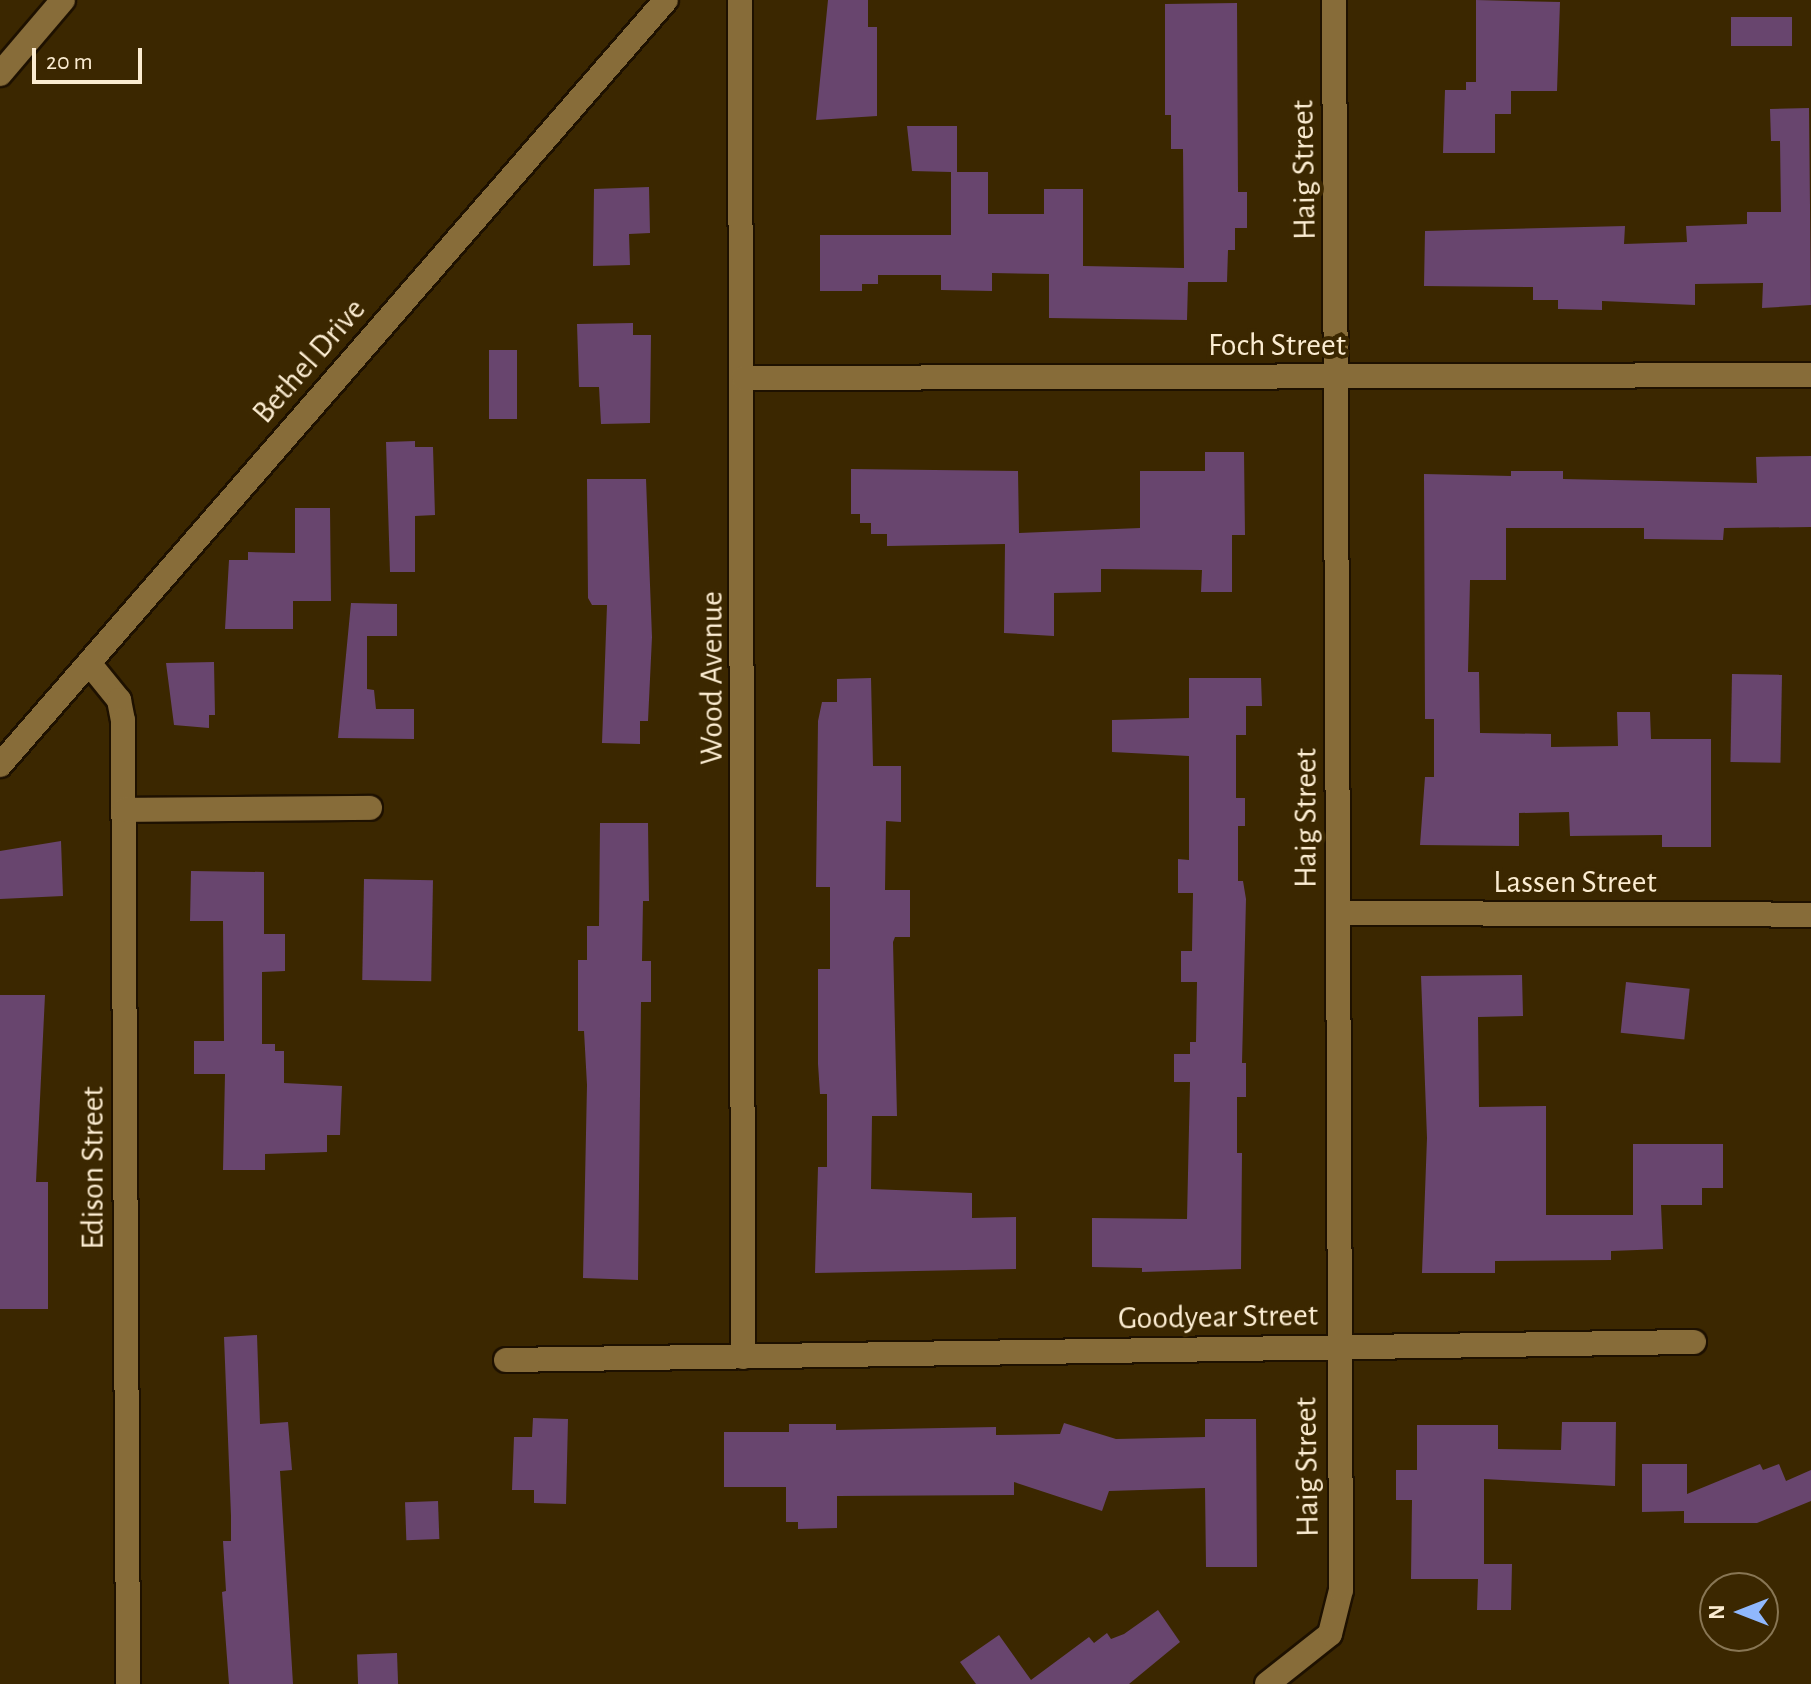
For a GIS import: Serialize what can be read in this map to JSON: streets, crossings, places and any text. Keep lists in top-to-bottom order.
{
  "streets": {
    "street": [
      "Haig Street",
      "Foch Street",
      "Bethel Drive",
      "Wood Avenue",
      "Lassen Street",
      "Edison Street",
      "Goodyear Street"
    ]
  },
  "crossings": [
    ["Haig Street", "Foch Street"],
    ["Haig Street", "Lassen Street"],
    ["Haig Street", "Goodyear Street"],
    ["Foch Street", "Wood Avenue"],
    ["Bethel Drive", "Edison Street"],
    ["Wood Avenue", "Goodyear Street"]
  ],
  "scale_bar": "20 m",
  "north": "left"
}
